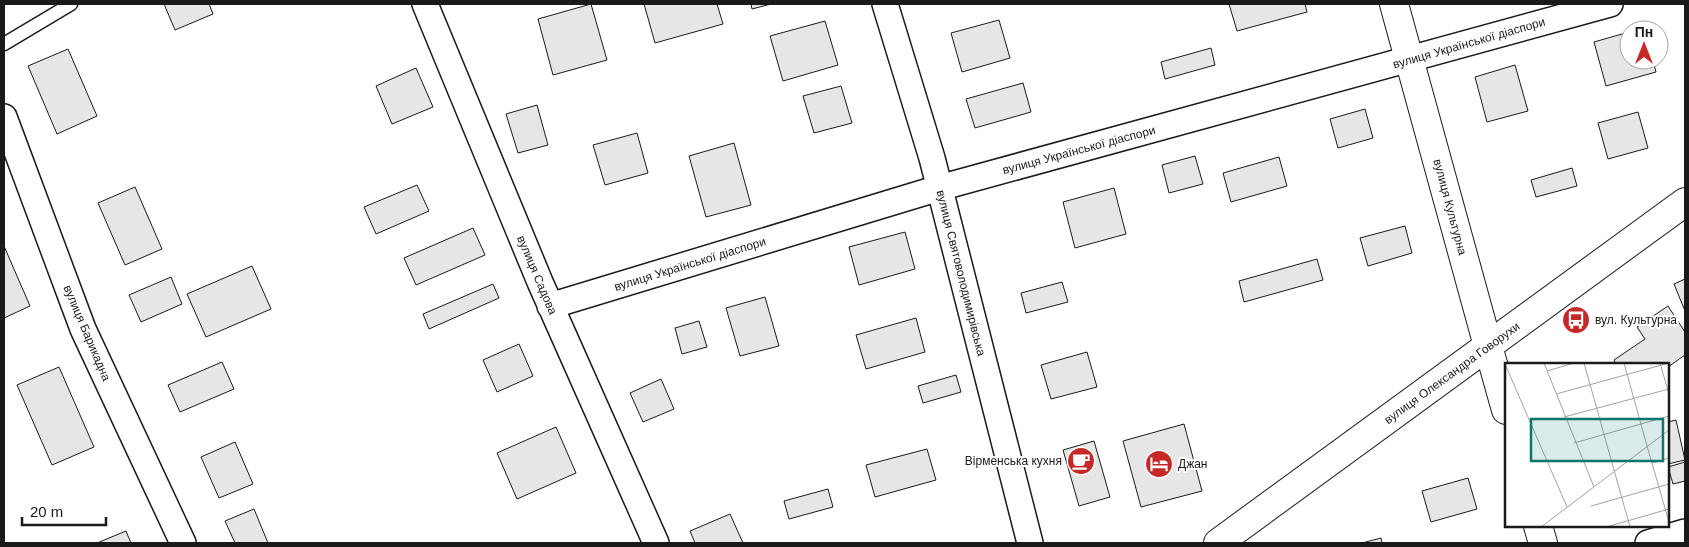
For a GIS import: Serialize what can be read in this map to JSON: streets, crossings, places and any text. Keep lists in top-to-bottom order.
{
  "streets": {
    "main road": ["вулиця Культурна", "вулиця Олександра Говорухи"],
    "street": [
      "вулиця Української діаспори",
      "вулиця Святоволодимирівська",
      "вулиця Садова",
      "вулиця Барикадна"
    ]
  },
  "crossings": [
    ["вулиця Української діаспори", "вулиця Культурна"],
    ["вулиця Української діаспори", "вулиця Святоволодимирівська"],
    ["вулиця Української діаспори", "вулиця Садова"],
    ["вулиця Культурна", "вулиця Олександра Говорухи"]
  ],
  "places": {
    "bus stop": ["вул. Культурна"],
    "cafe": ["Вірменська кухня"],
    "hotel": ["Джан"]
  },
  "scale_bar": "20 m",
  "north": "top"
}
